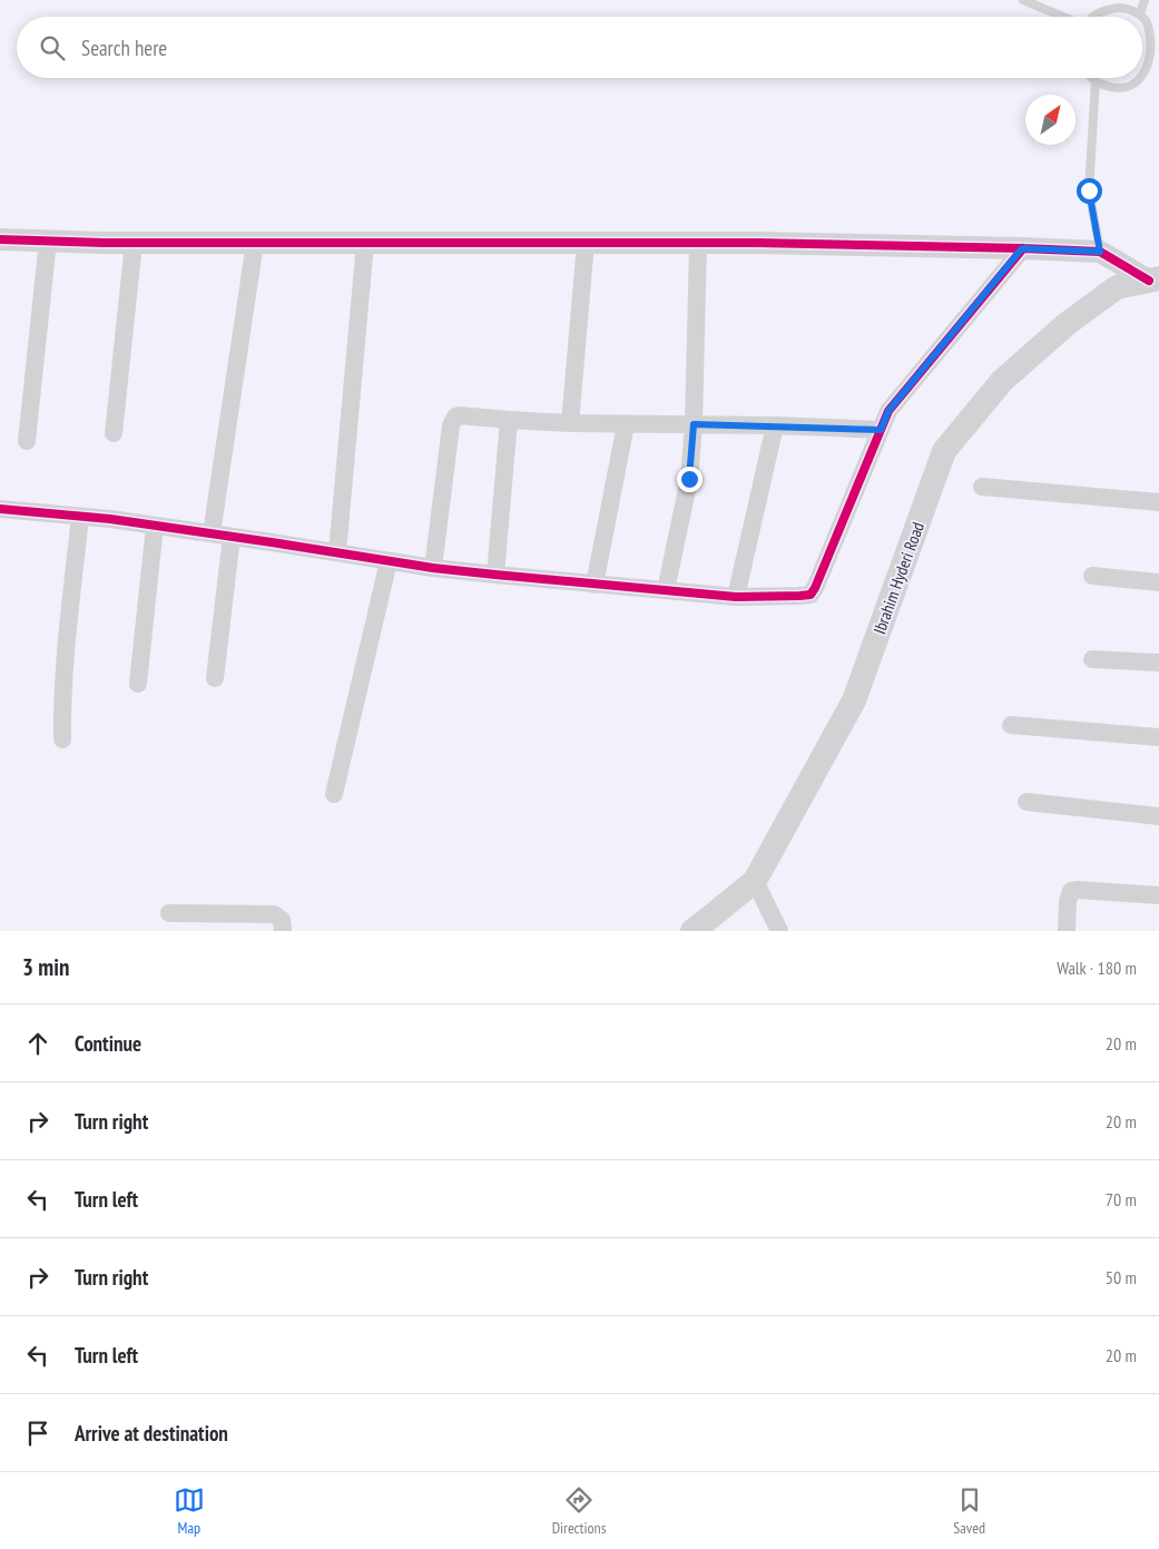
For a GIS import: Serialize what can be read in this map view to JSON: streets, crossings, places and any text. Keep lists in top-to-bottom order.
{
  "streets": {
    "main road": ["Ibrahim Hyderi Road"]
  },
  "north": "top right",
  "page": {
    "search": "Search here",
    "heading": ["3 min", "Walk · 180 m"],
    "list": [
      ["Continue", "20 m"],
      ["Turn right", "20 m"],
      ["Turn left", "70 m"],
      ["Turn right", "50 m"],
      ["Turn left", "20 m"],
      "Arrive at destination"
    ],
    "nav": ["Map", "Directions", "Saved"]
  }
}
